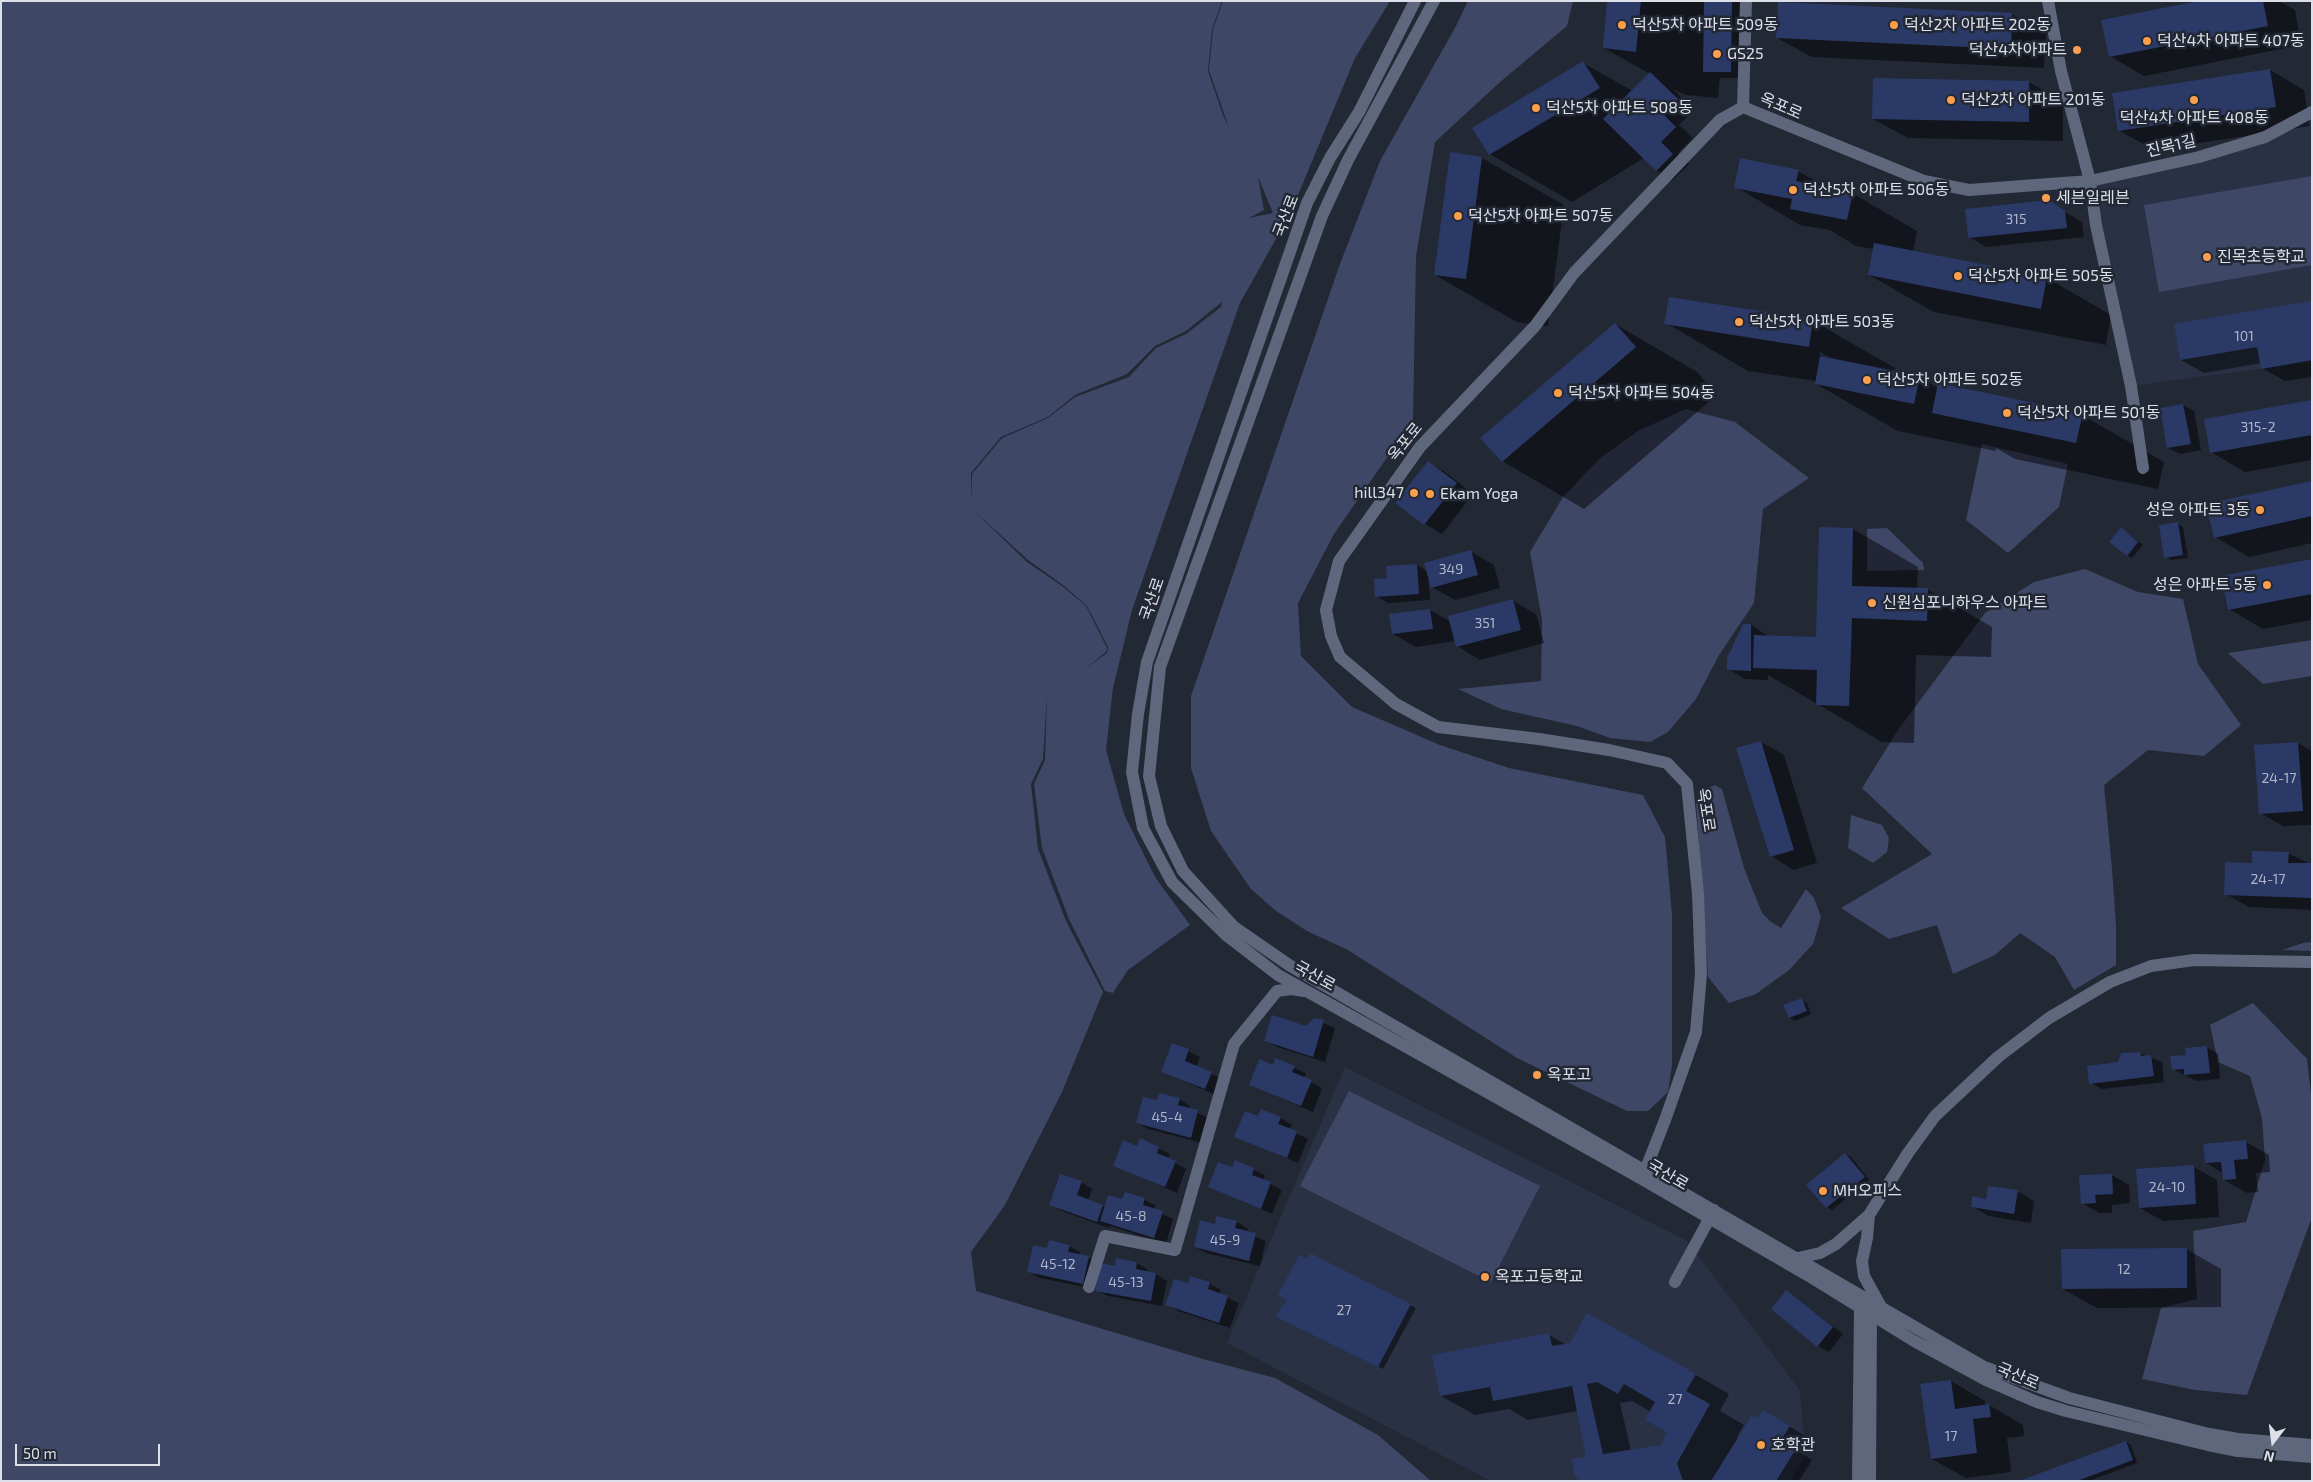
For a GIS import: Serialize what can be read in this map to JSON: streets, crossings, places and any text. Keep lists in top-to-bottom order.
{
  "streets": {
    "street": ["옥포로", "진목1길", "국산로"]
  },
  "crossings": [
    ["옥포로", "진목1길"],
    ["옥포로", "국산로"]
  ],
  "places": [
    "덕산5차 아파트 509동",
    "덕산2차 아파트 202동",
    "덕산4차 아파트 407동",
    "덕산4차아파트",
    "GS25",
    "덕산2차 아파트 201동",
    "덕산4차 아파트 408동",
    "덕산5차 아파트 508동",
    "덕산5차 아파트 506동",
    "세븐일레븐",
    "덕산5차 아파트 507동",
    "진목초등학교",
    "덕산5차 아파트 505동",
    "덕산5차 아파트 503동",
    "덕산5차 아파트 502동",
    "덕산5차 아파트 504동",
    "덕산5차 아파트 501동",
    "hill347",
    "Ekam Yoga",
    "성은 아파트 3동",
    "성은 아파트 5동",
    "신원심포니하우스 아파트",
    "옥포고",
    "MH오피스",
    "옥포고등학교",
    "호학관"
  ],
  "house_numbers": [
    "315",
    "101",
    "315-2",
    "349",
    "351",
    "24-17",
    "24-17",
    "45-4",
    "24-10",
    "45-8",
    "45-9",
    "45-12",
    "12",
    "45-13",
    "27",
    "27",
    "17"
  ],
  "scale_bar": "50 m",
  "north": "bottom"
}
